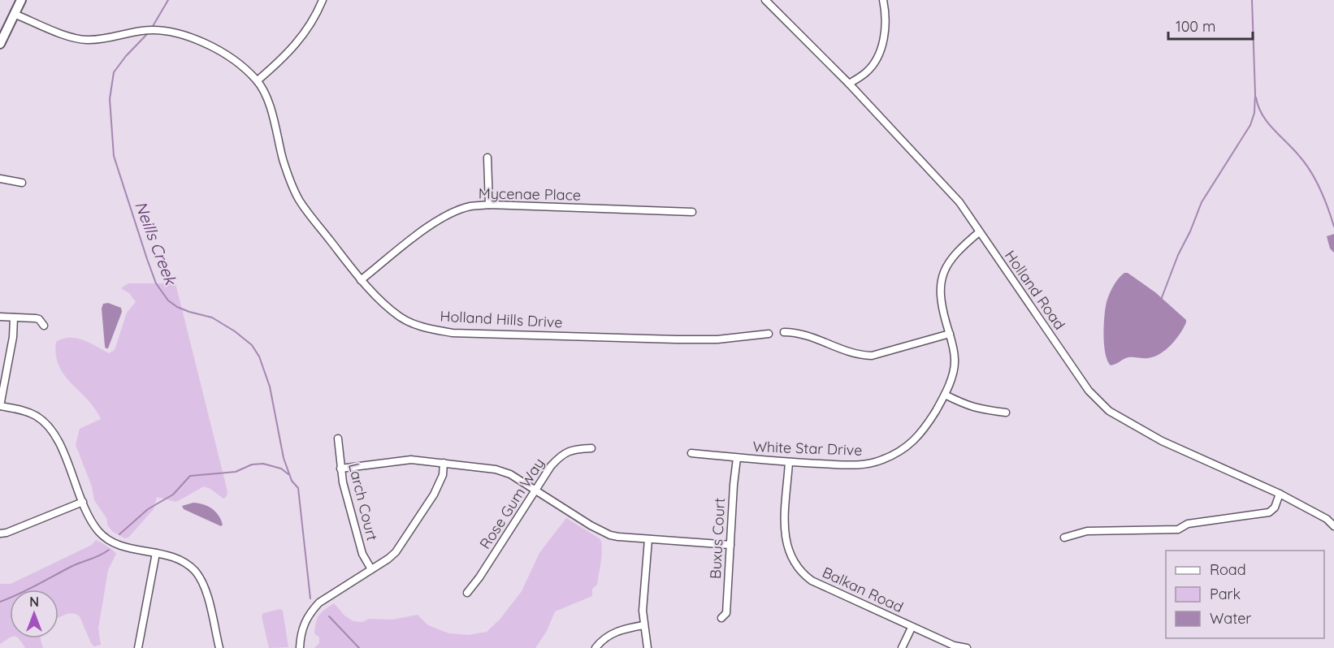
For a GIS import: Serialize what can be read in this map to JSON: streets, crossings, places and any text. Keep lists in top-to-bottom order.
{
  "streets": {
    "street": [
      "Mycenae Place",
      "Holland Road",
      "Holland Hills Drive",
      "White Star Drive",
      "Larch Court",
      "Rose Gum Way",
      "Buxus Court",
      "Balkan Road"
    ]
  },
  "crossings": [
    ["Mycenae Place", "Holland Hills Drive"],
    ["Holland Road", "White Star Drive"],
    ["White Star Drive", "Buxus Court"],
    ["White Star Drive", "Balkan Road"]
  ],
  "water": ["Neills Creek"],
  "legend": ["Road", "Park", "Water"],
  "scale_bar": "100 m",
  "north": "top"
}
